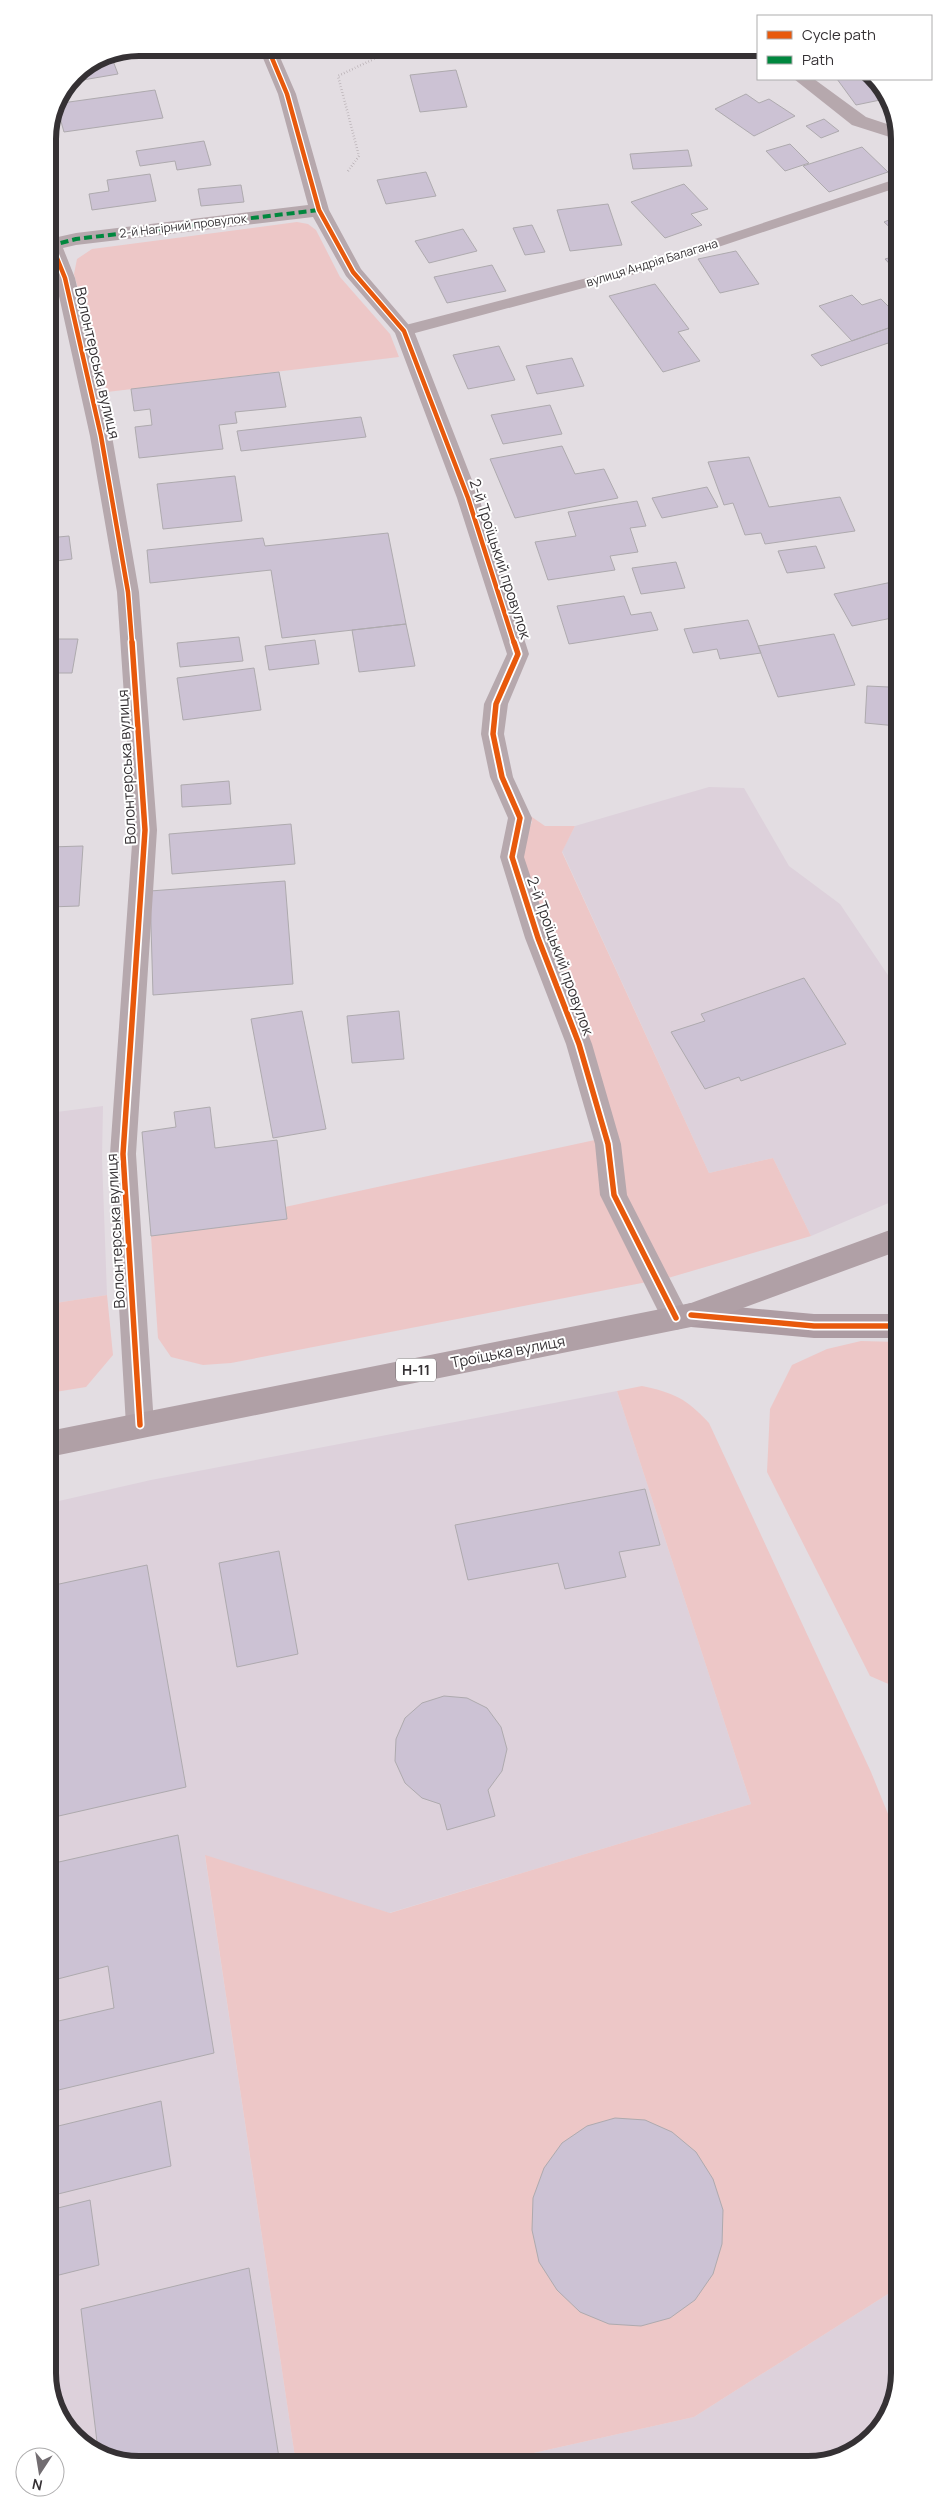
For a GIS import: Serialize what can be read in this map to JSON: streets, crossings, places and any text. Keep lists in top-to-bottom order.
{
  "streets": {
    "main road": ["Троїцька вулиця", "Н-11"],
    "street": ["2-й Нагірний провулок", "Волонтерська вулиця", "2-й Троїцький провулок"],
    "lane": ["вулиця Андрія Балагана"]
  },
  "crossings": [
    ["2-й Нагірний провулок", "2-й Троїцький провулок"],
    ["вулиця Андрія Балагана", "2-й Троїцький провулок"],
    ["Волонтерська вулиця", "Троїцька вулиця"],
    ["2-й Троїцький провулок", "Троїцька вулиця"]
  ],
  "legend": ["Cycle path", "Path"],
  "north": "bottom"
}
